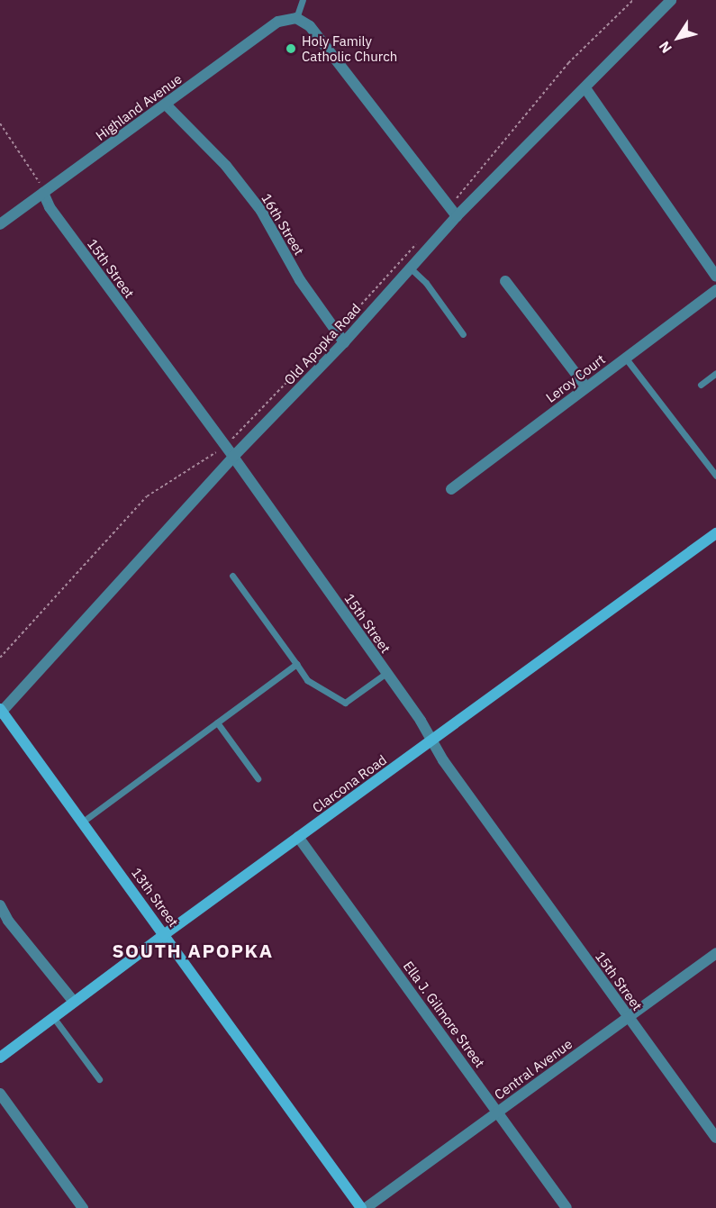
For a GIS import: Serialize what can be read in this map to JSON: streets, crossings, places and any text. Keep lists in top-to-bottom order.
{
  "streets": {
    "main road": ["Clarcona Road", "13th Street"],
    "street": [
      "Highland Avenue",
      "16th Street",
      "15th Street",
      "Old Apopka Road",
      "Leroy Court",
      "Ella J. Gilmore Street",
      "Central Avenue"
    ]
  },
  "crossings": [
    ["Highland Avenue", "16th Street"],
    ["Highland Avenue", "15th Street"],
    ["16th Street", "Old Apopka Road"],
    ["15th Street", "Old Apopka Road"],
    ["15th Street", "Clarcona Road"],
    ["15th Street", "Central Avenue"],
    ["Old Apopka Road", "13th Street"],
    ["Clarcona Road", "13th Street"],
    ["Clarcona Road", "Ella J. Gilmore Street"],
    ["Ella J. Gilmore Street", "Central Avenue"]
  ],
  "districts": ["SOUTH APOPKA"],
  "places": ["Holy Family Catholic Church"],
  "north": "bottom left"
}
